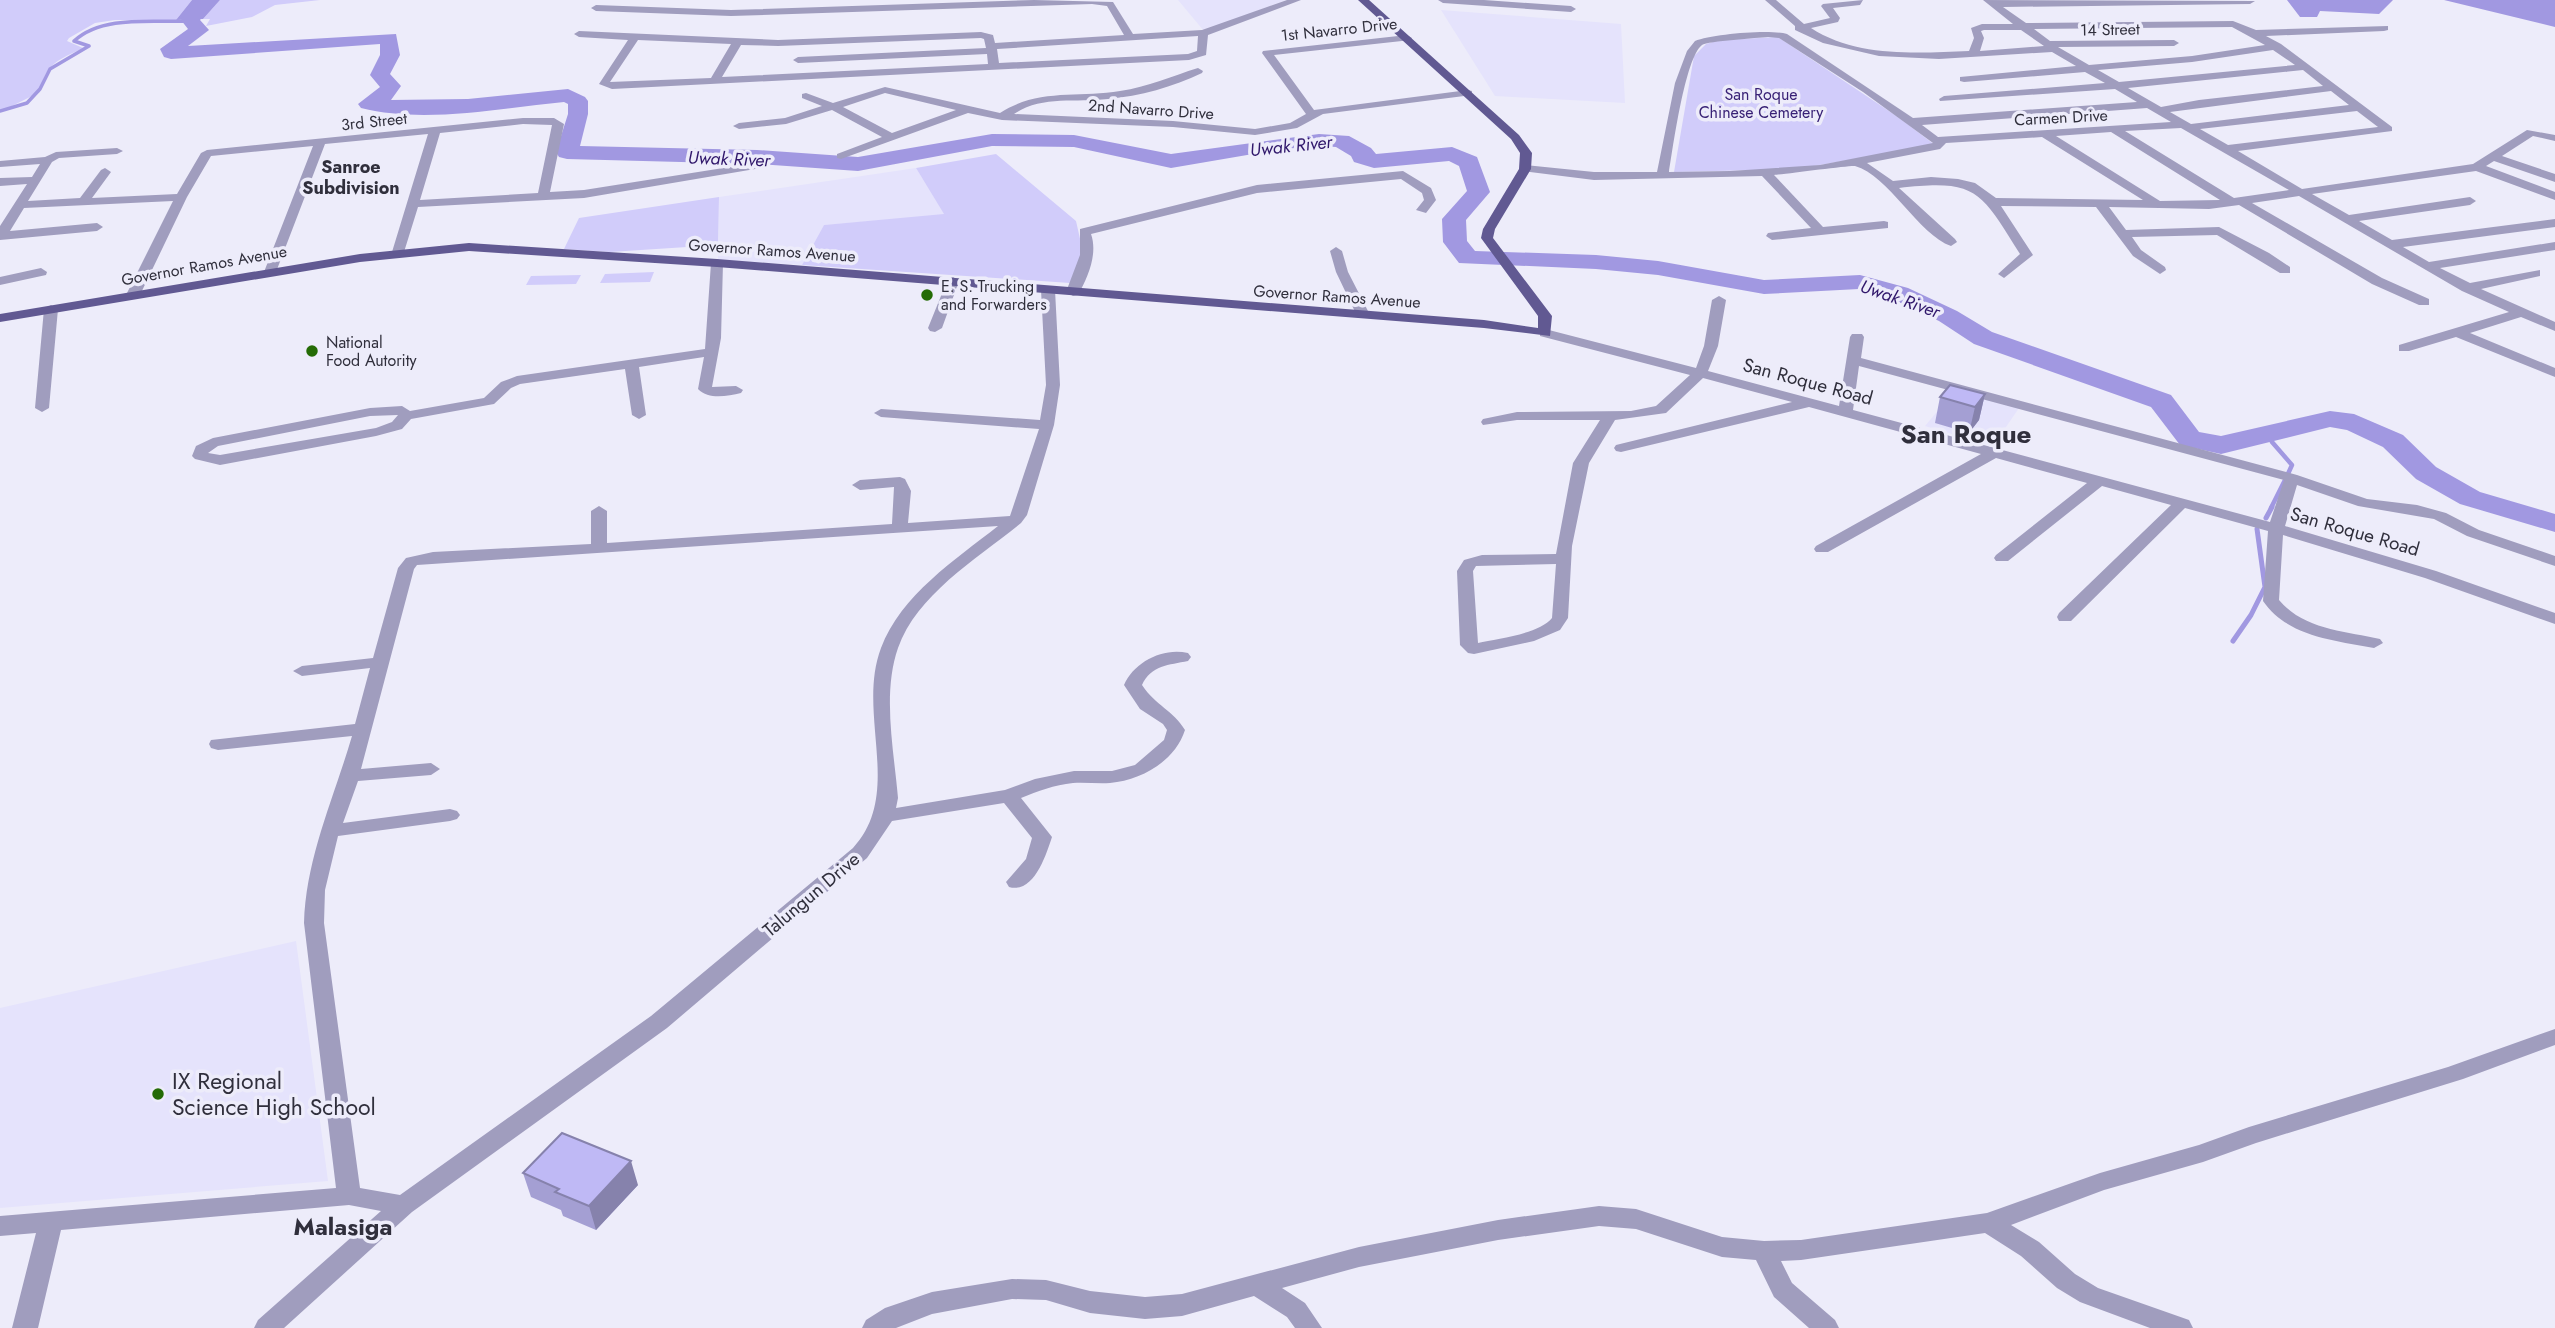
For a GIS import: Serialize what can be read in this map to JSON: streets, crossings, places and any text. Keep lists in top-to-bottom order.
{
  "streets": {
    "main road": ["Governor Ramos Avenue"],
    "street": [
      "1st Navarro Drive",
      "14 Street",
      "2nd Navarro Drive",
      "Carmen Drive",
      "3rd Street",
      "San Roque Road",
      "Talungun Drive"
    ]
  },
  "crossings": [
    ["1st Navarro Drive", "2nd Navarro Drive"],
    ["Governor Ramos Avenue", "San Roque Road"],
    ["Governor Ramos Avenue", "Talungun Drive"]
  ],
  "districts": ["Sanroe Subdivision", "San Roque", "Malasiga"],
  "water": ["Uwak River"],
  "parks": ["San Roque Chinese Cemetery"],
  "places": ["E. S. Trucking and Forwarders", "National Food Autority", "IX Regional Science High School"]
}
